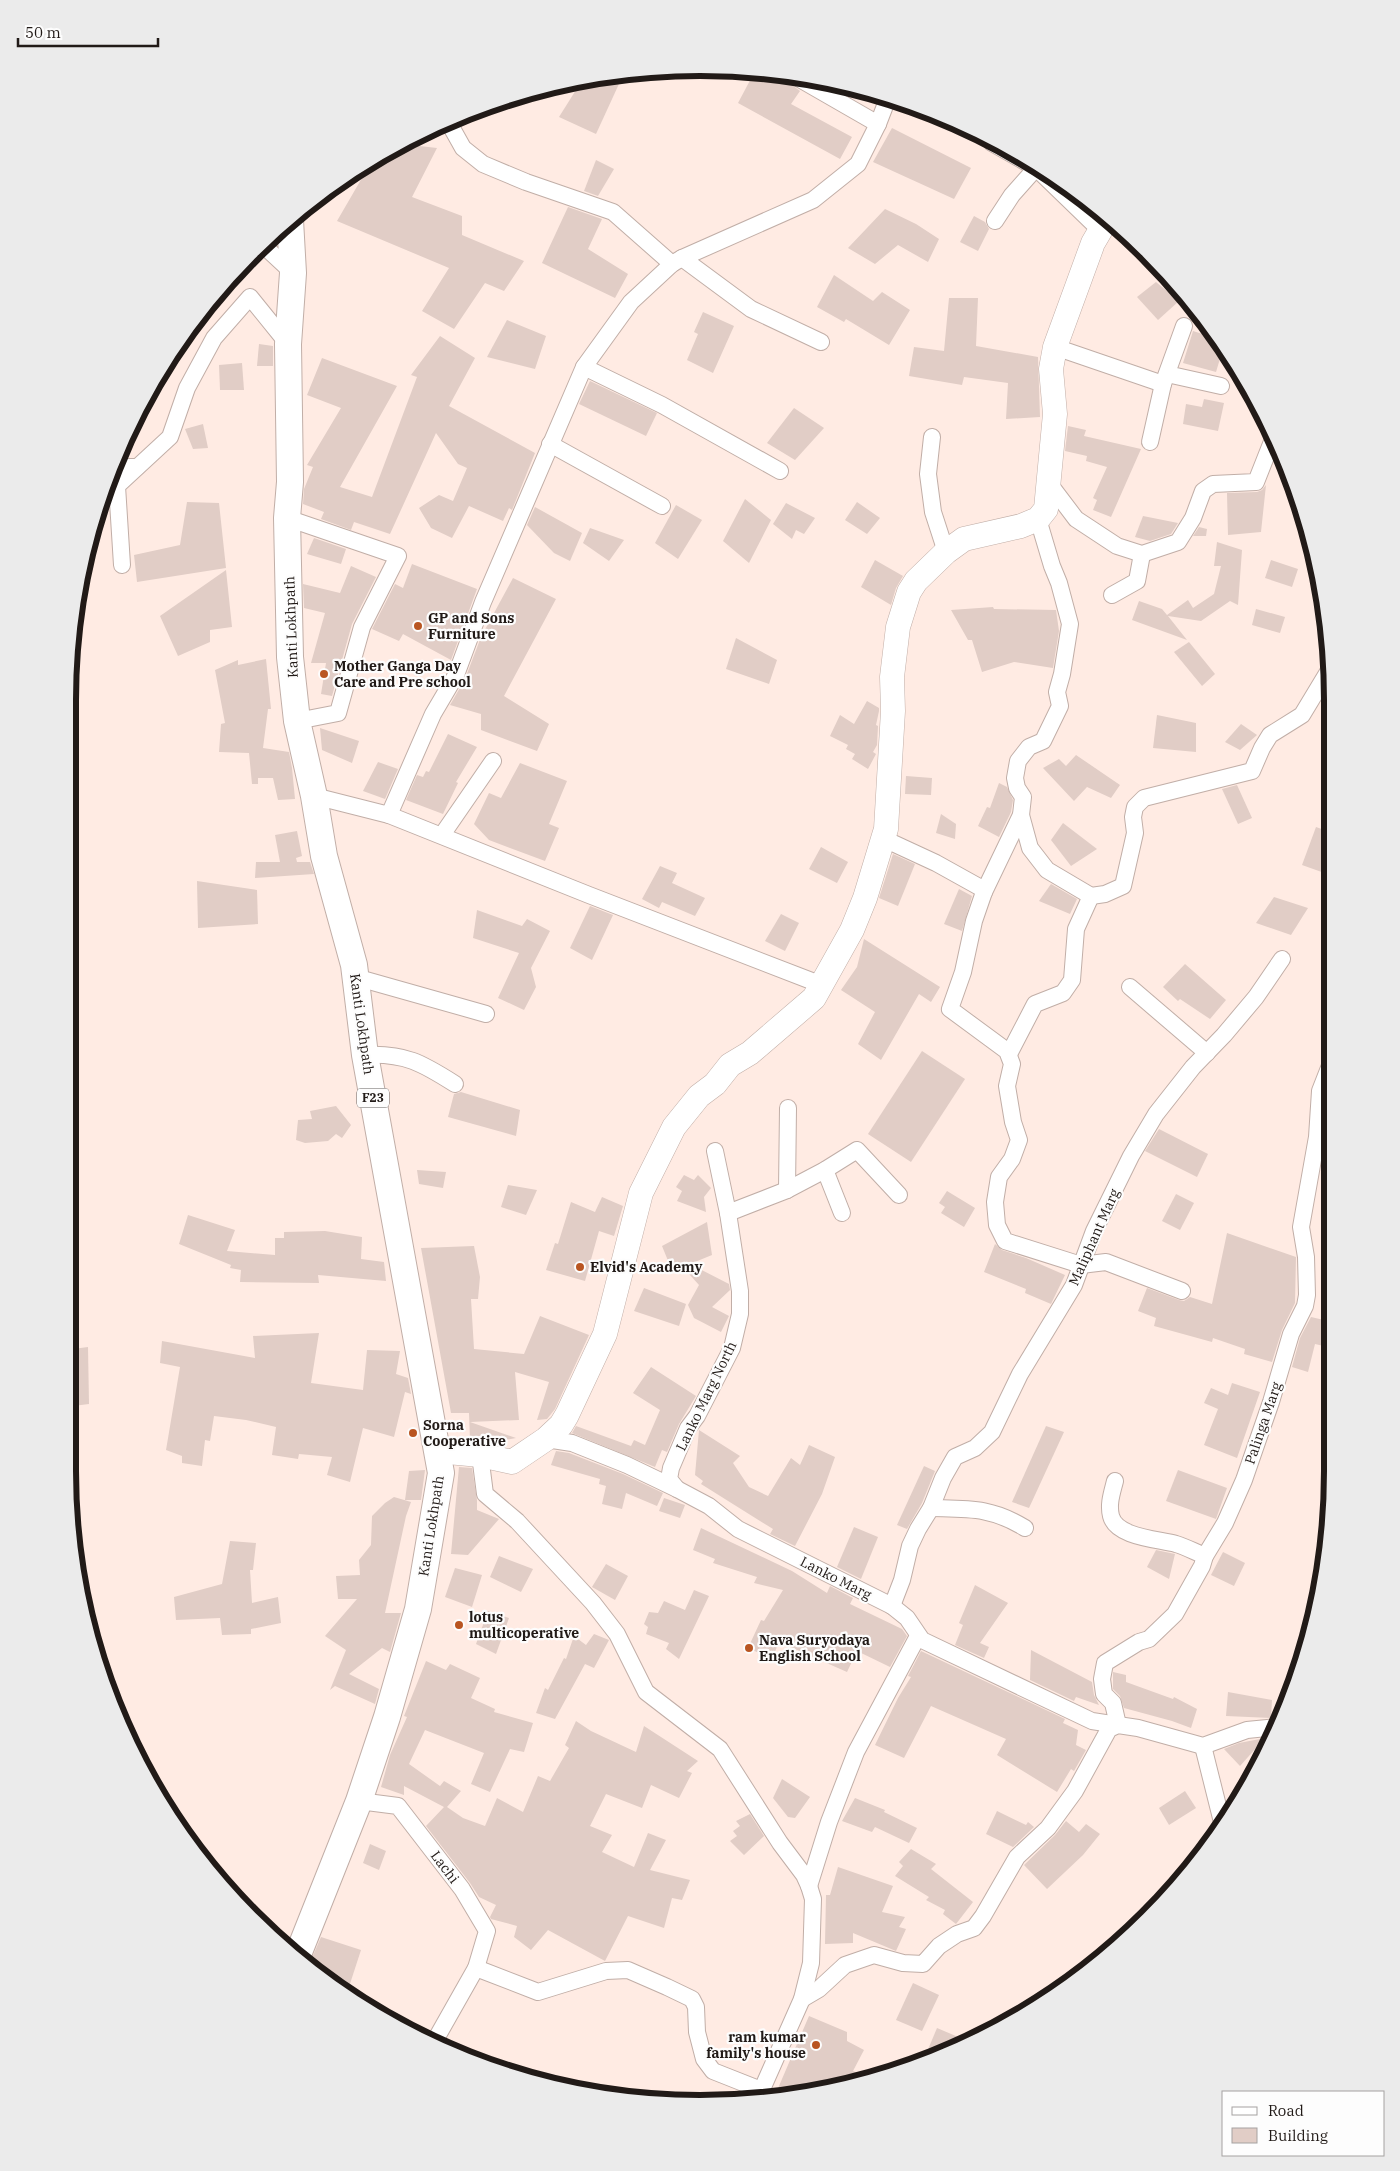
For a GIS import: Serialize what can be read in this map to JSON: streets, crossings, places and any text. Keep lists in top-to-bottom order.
{
  "streets": {
    "main road": ["Kanti Lokhpath", "F23"],
    "street": [
      "Maliphant Marg",
      "Lanko Marg North",
      "Palinga Marg",
      "Lanko Marg",
      "Lachi"
    ]
  },
  "crossings": [
    ["Kanti Lokhpath", "Lachi"],
    ["Maliphant Marg", "Lanko Marg"],
    ["Lanko Marg North", "Lanko Marg"],
    ["Palinga Marg", "Lanko Marg"]
  ],
  "places": [
    "GP and Sons Furniture",
    "Mother Ganga Day Care and Pre school",
    "Elvid's Academy",
    "Sorna Cooperative",
    "lotus multicoperative",
    "Nava Suryodaya English School",
    "ram kumar family's house"
  ],
  "legend": ["Road", "Building"],
  "scale_bar": "50 m"
}
